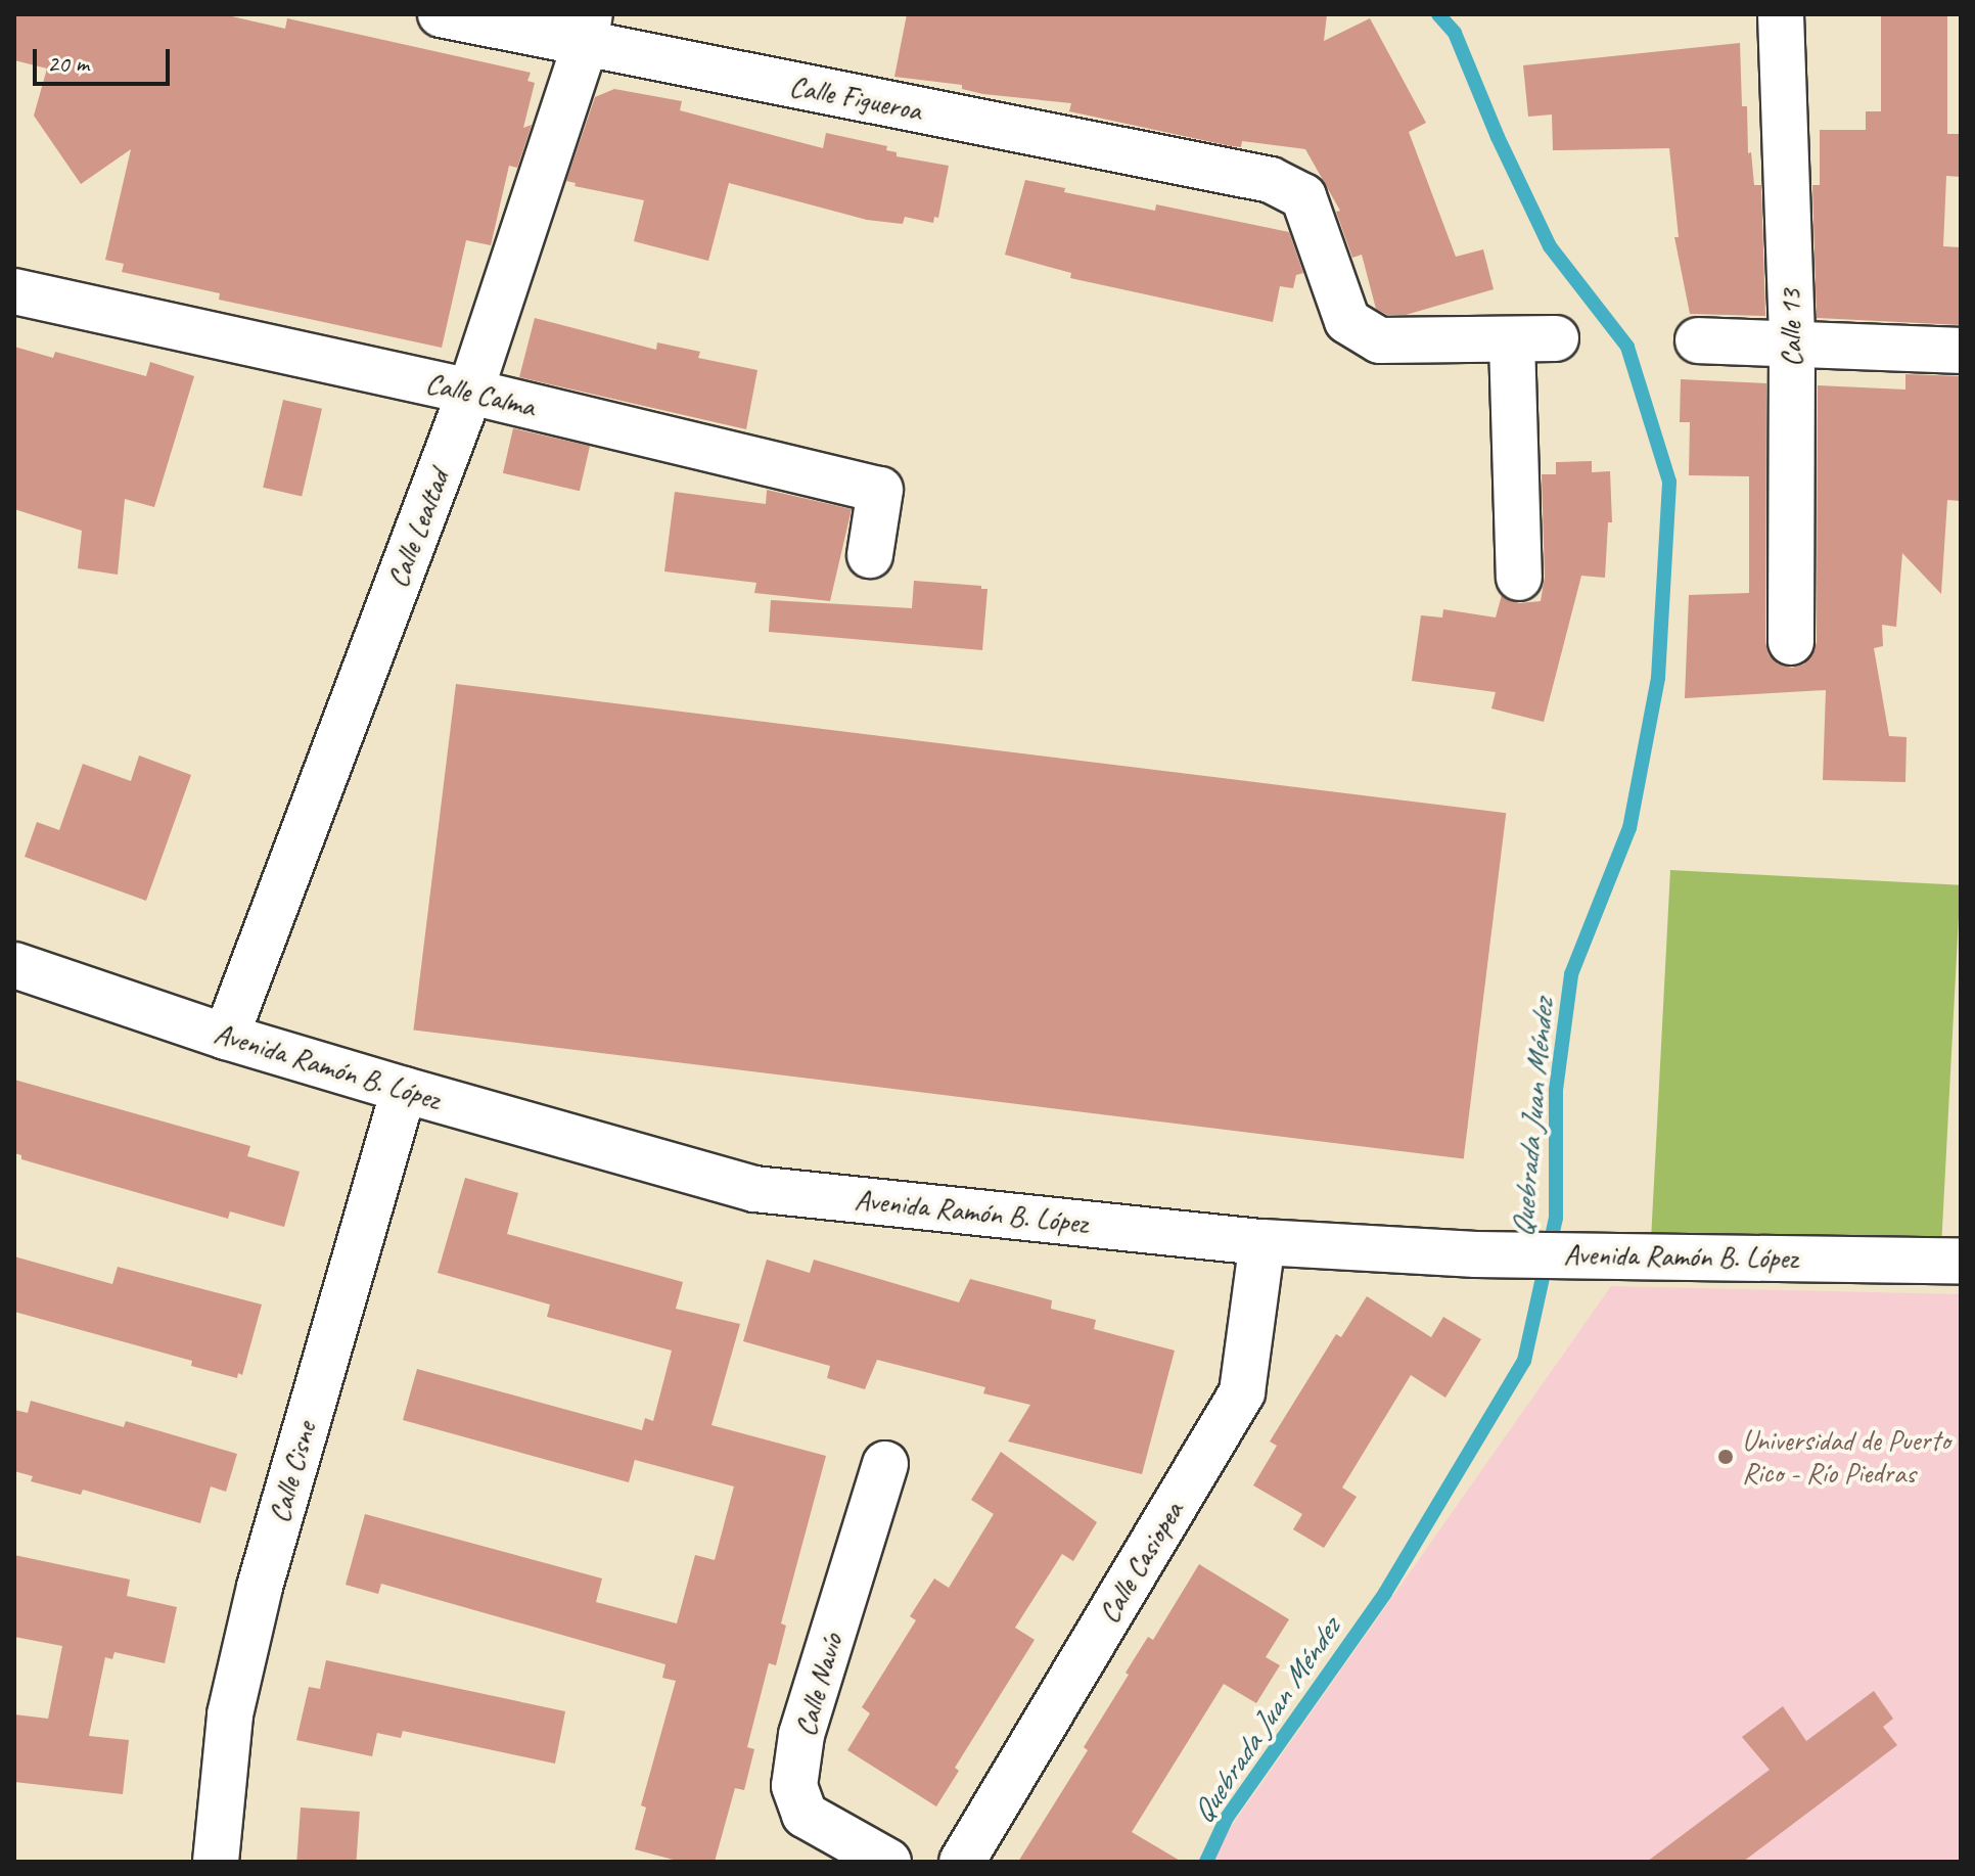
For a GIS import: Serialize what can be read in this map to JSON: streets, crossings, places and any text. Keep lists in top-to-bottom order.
{
  "streets": {
    "street": [
      "Calle Figueroa",
      "Calle 13",
      "Calle Calma",
      "Calle Lealtad",
      "Avenida Ramón B. López",
      "Calle Cisne",
      "Calle Casiopea",
      "Calle Navío"
    ]
  },
  "crossings": [
    ["Calle Figueroa", "Calle Lealtad"],
    ["Calle Calma", "Calle Lealtad"],
    ["Calle Lealtad", "Avenida Ramón B. López"],
    ["Avenida Ramón B. López", "Calle Cisne"],
    ["Avenida Ramón B. López", "Calle Casiopea"]
  ],
  "water": ["Quebrada Juan Méndez"],
  "places": ["Universidad de Puerto Rico - Río Piedras"],
  "scale_bar": "20 m"
}
